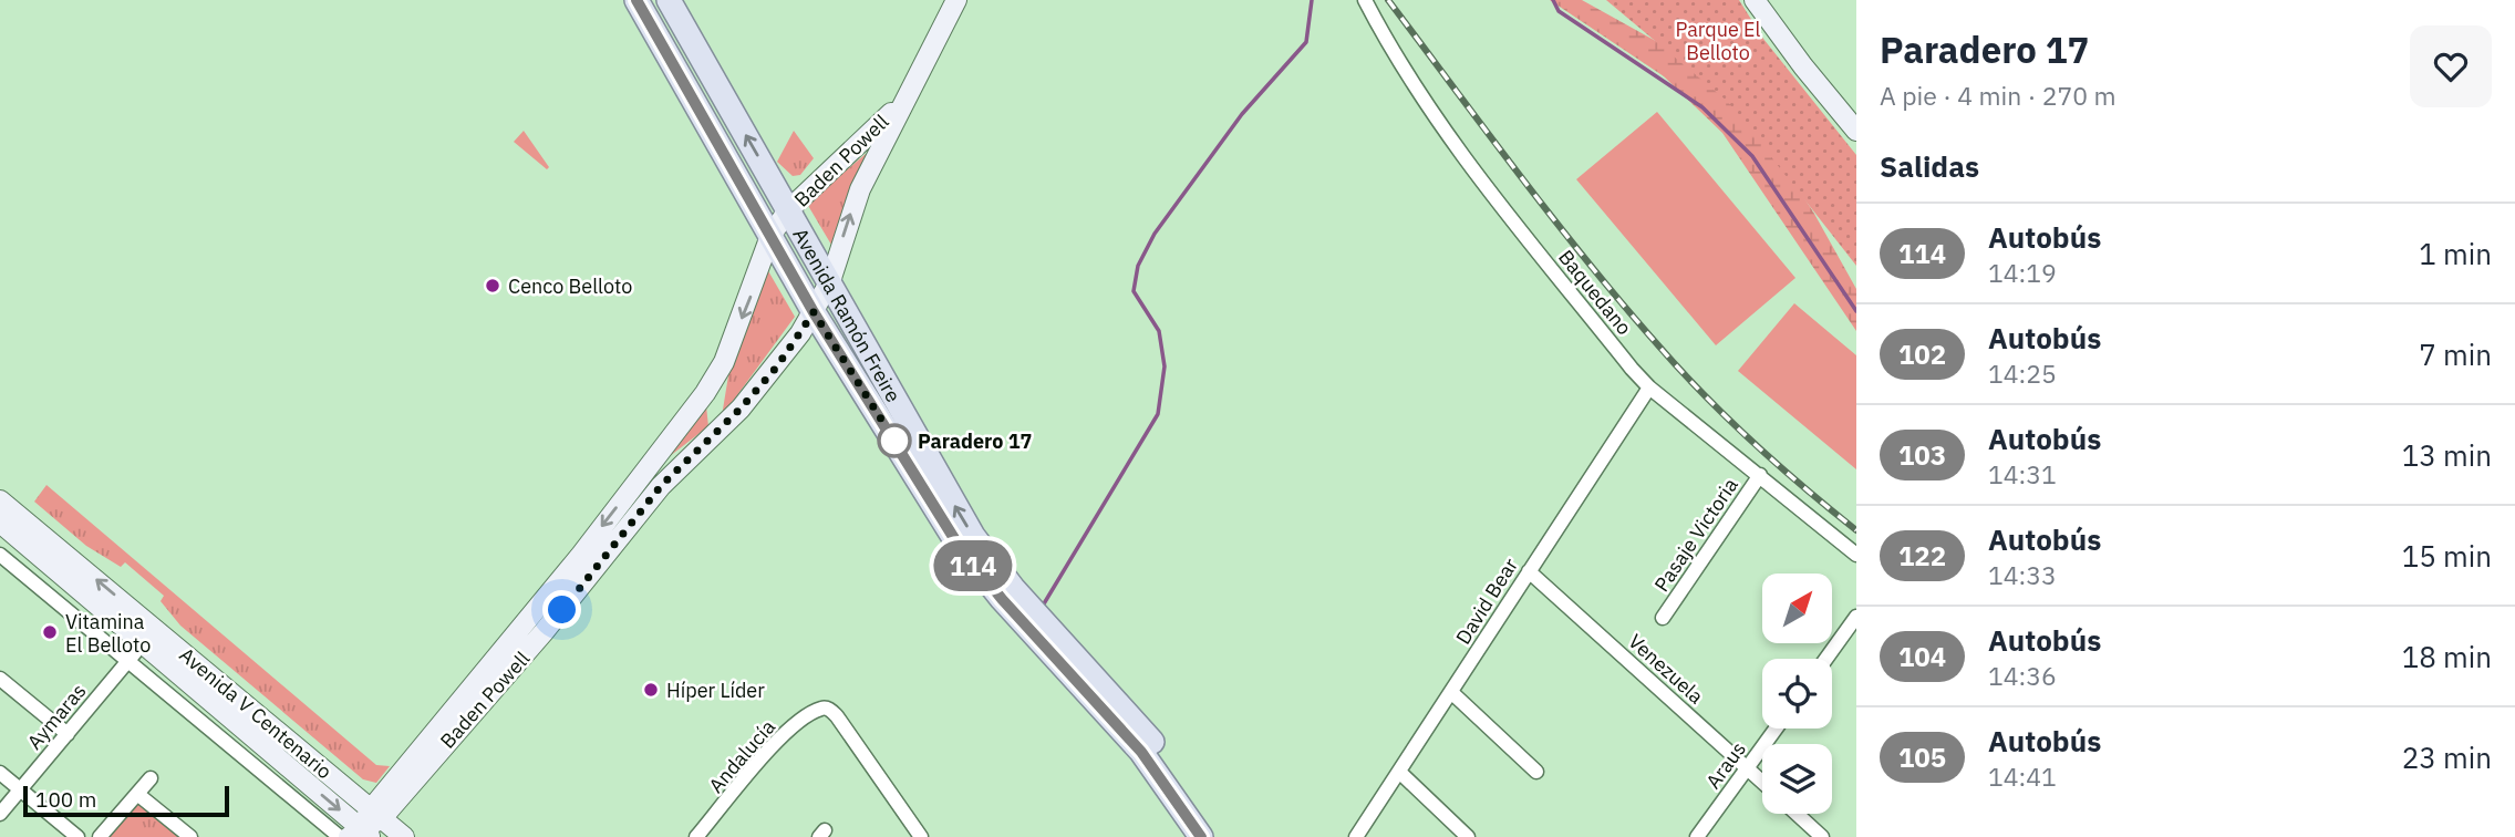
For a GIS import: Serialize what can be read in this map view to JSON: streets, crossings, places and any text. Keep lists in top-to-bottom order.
{
  "streets": {
    "main road": ["Baden Powell", "Avenida Ramón Freire", "Avenida V Centenario"],
    "street": [
      "Baquedano",
      "Pasaje Victoria",
      "David Bear",
      "Venezuela",
      "Aymaras",
      "Andalucía",
      "Araus"
    ]
  },
  "crossings": [
    ["Baden Powell", "Avenida Ramón Freire"],
    ["Baden Powell", "Avenida V Centenario"],
    ["Baquedano", "Pasaje Victoria"],
    ["Baquedano", "David Bear"],
    ["David Bear", "Venezuela"],
    ["Venezuela", "Araus"],
    ["Avenida V Centenario", "Aymaras"]
  ],
  "parks": ["Parque El Belloto"],
  "places": [
    "Cenco Belloto",
    "Paradero 17",
    "Vitamina El Belloto",
    "Híper Líder"
  ],
  "lines": ["bus line 114"],
  "scale_bar": "100 m",
  "north": "top right",
  "page": {
    "on_map": "114",
    "heading": [
      ["Paradero 17", "A pie · 4 min · 270 m"],
      "Salidas"
    ],
    "list": [
      {
        "mark": "114",
        "name": "Autobús",
        "note": "14:19",
        "value": "1 min"
      },
      {
        "mark": "102",
        "name": "Autobús",
        "note": "14:25",
        "value": "7 min"
      },
      {
        "mark": "103",
        "name": "Autobús",
        "note": "14:31",
        "value": "13 min"
      },
      {
        "mark": "122",
        "name": "Autobús",
        "note": "14:33",
        "value": "15 min"
      },
      {
        "mark": "104",
        "name": "Autobús",
        "note": "14:36",
        "value": "18 min"
      },
      {
        "mark": "105",
        "name": "Autobús",
        "note": "14:41",
        "value": "23 min"
      }
    ],
    "scale": "100 m"
  }
}
